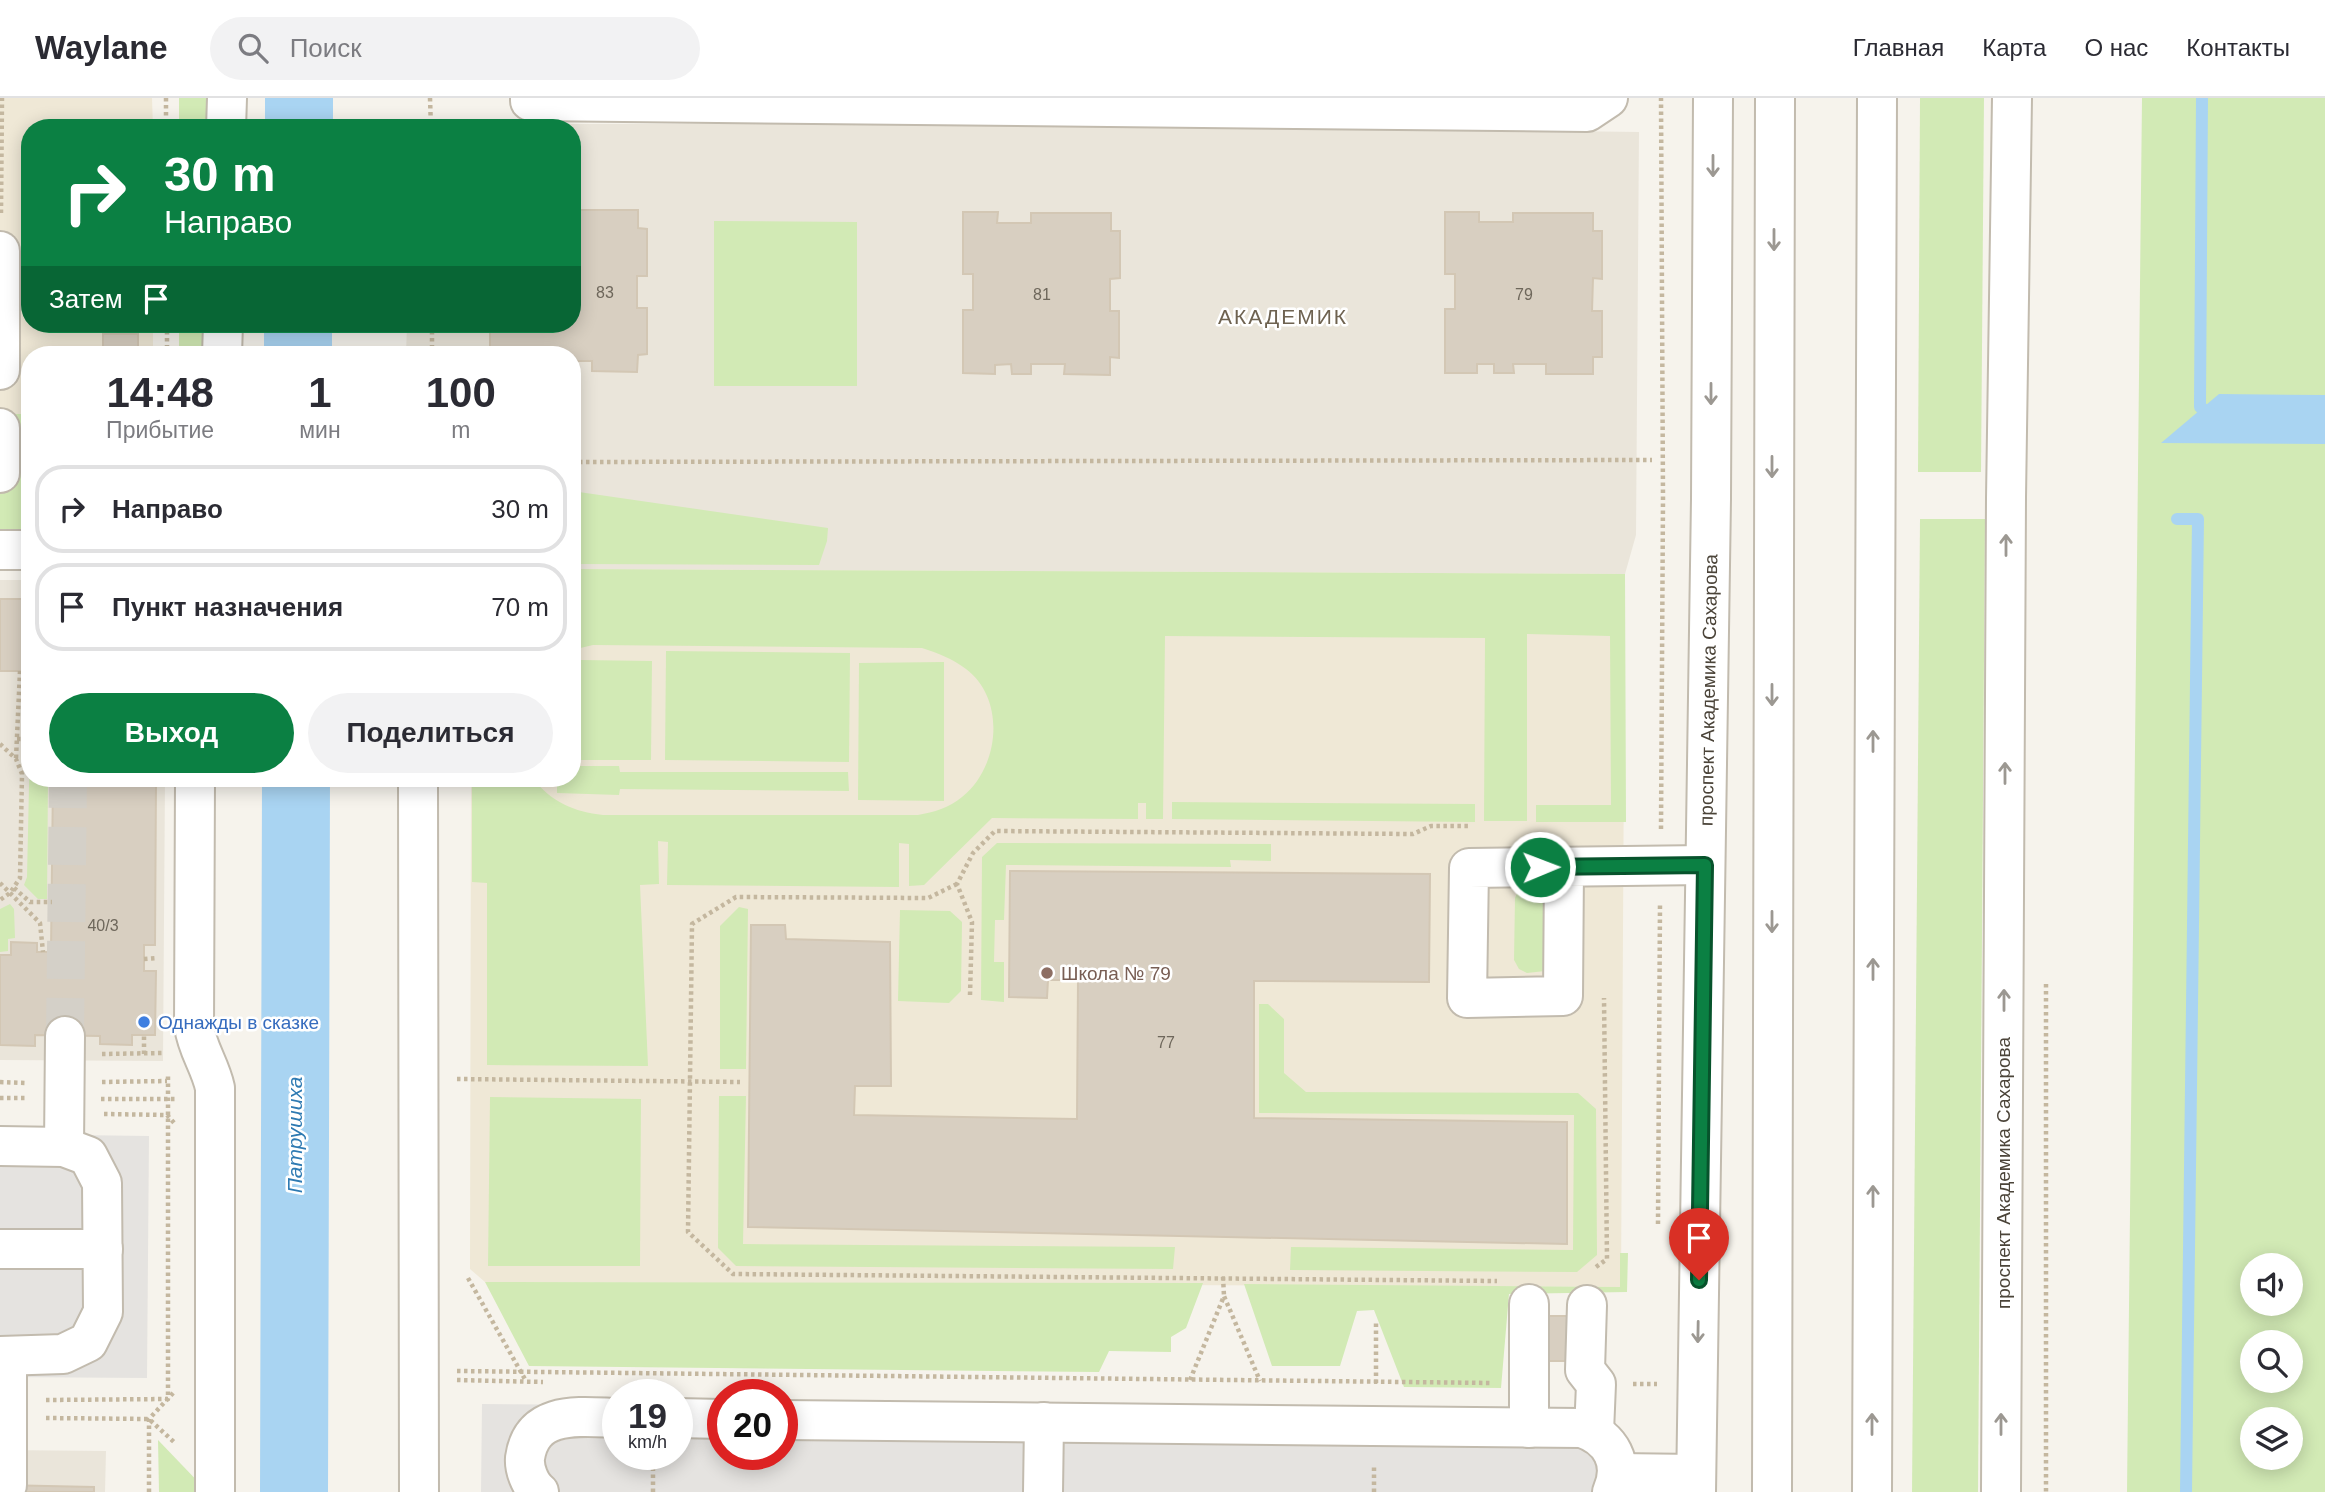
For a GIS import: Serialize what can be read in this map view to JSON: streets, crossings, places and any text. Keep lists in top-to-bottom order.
{
  "streets": {
    "street": ["проспект Академика Сахарова"]
  },
  "districts": ["АКАДЕМИК"],
  "water": ["Патрушиха"],
  "places": ["Школа № 79", "Однажды в сказке"],
  "house_numbers": [
    "83",
    "81",
    "79",
    "40/3",
    "77"
  ],
  "page": {
    "header": "Waylane",
    "search": "Поиск",
    "nav": [
      "Главная",
      "Карта",
      "О нас",
      "Контакты"
    ],
    "turn": ["30 m", "Направо"],
    "then": "Затем",
    "eta": [
      "14:48",
      "Прибытие",
      "1",
      "мин",
      "100",
      "m"
    ],
    "list": [
      {
        "name": "Направо",
        "value": "30 m"
      },
      {
        "name": "Пункт назначения",
        "value": "70 m"
      }
    ],
    "buttons": ["Выход", "Поделиться"],
    "speed": "19 km/h",
    "limit": "20"
  }
}
